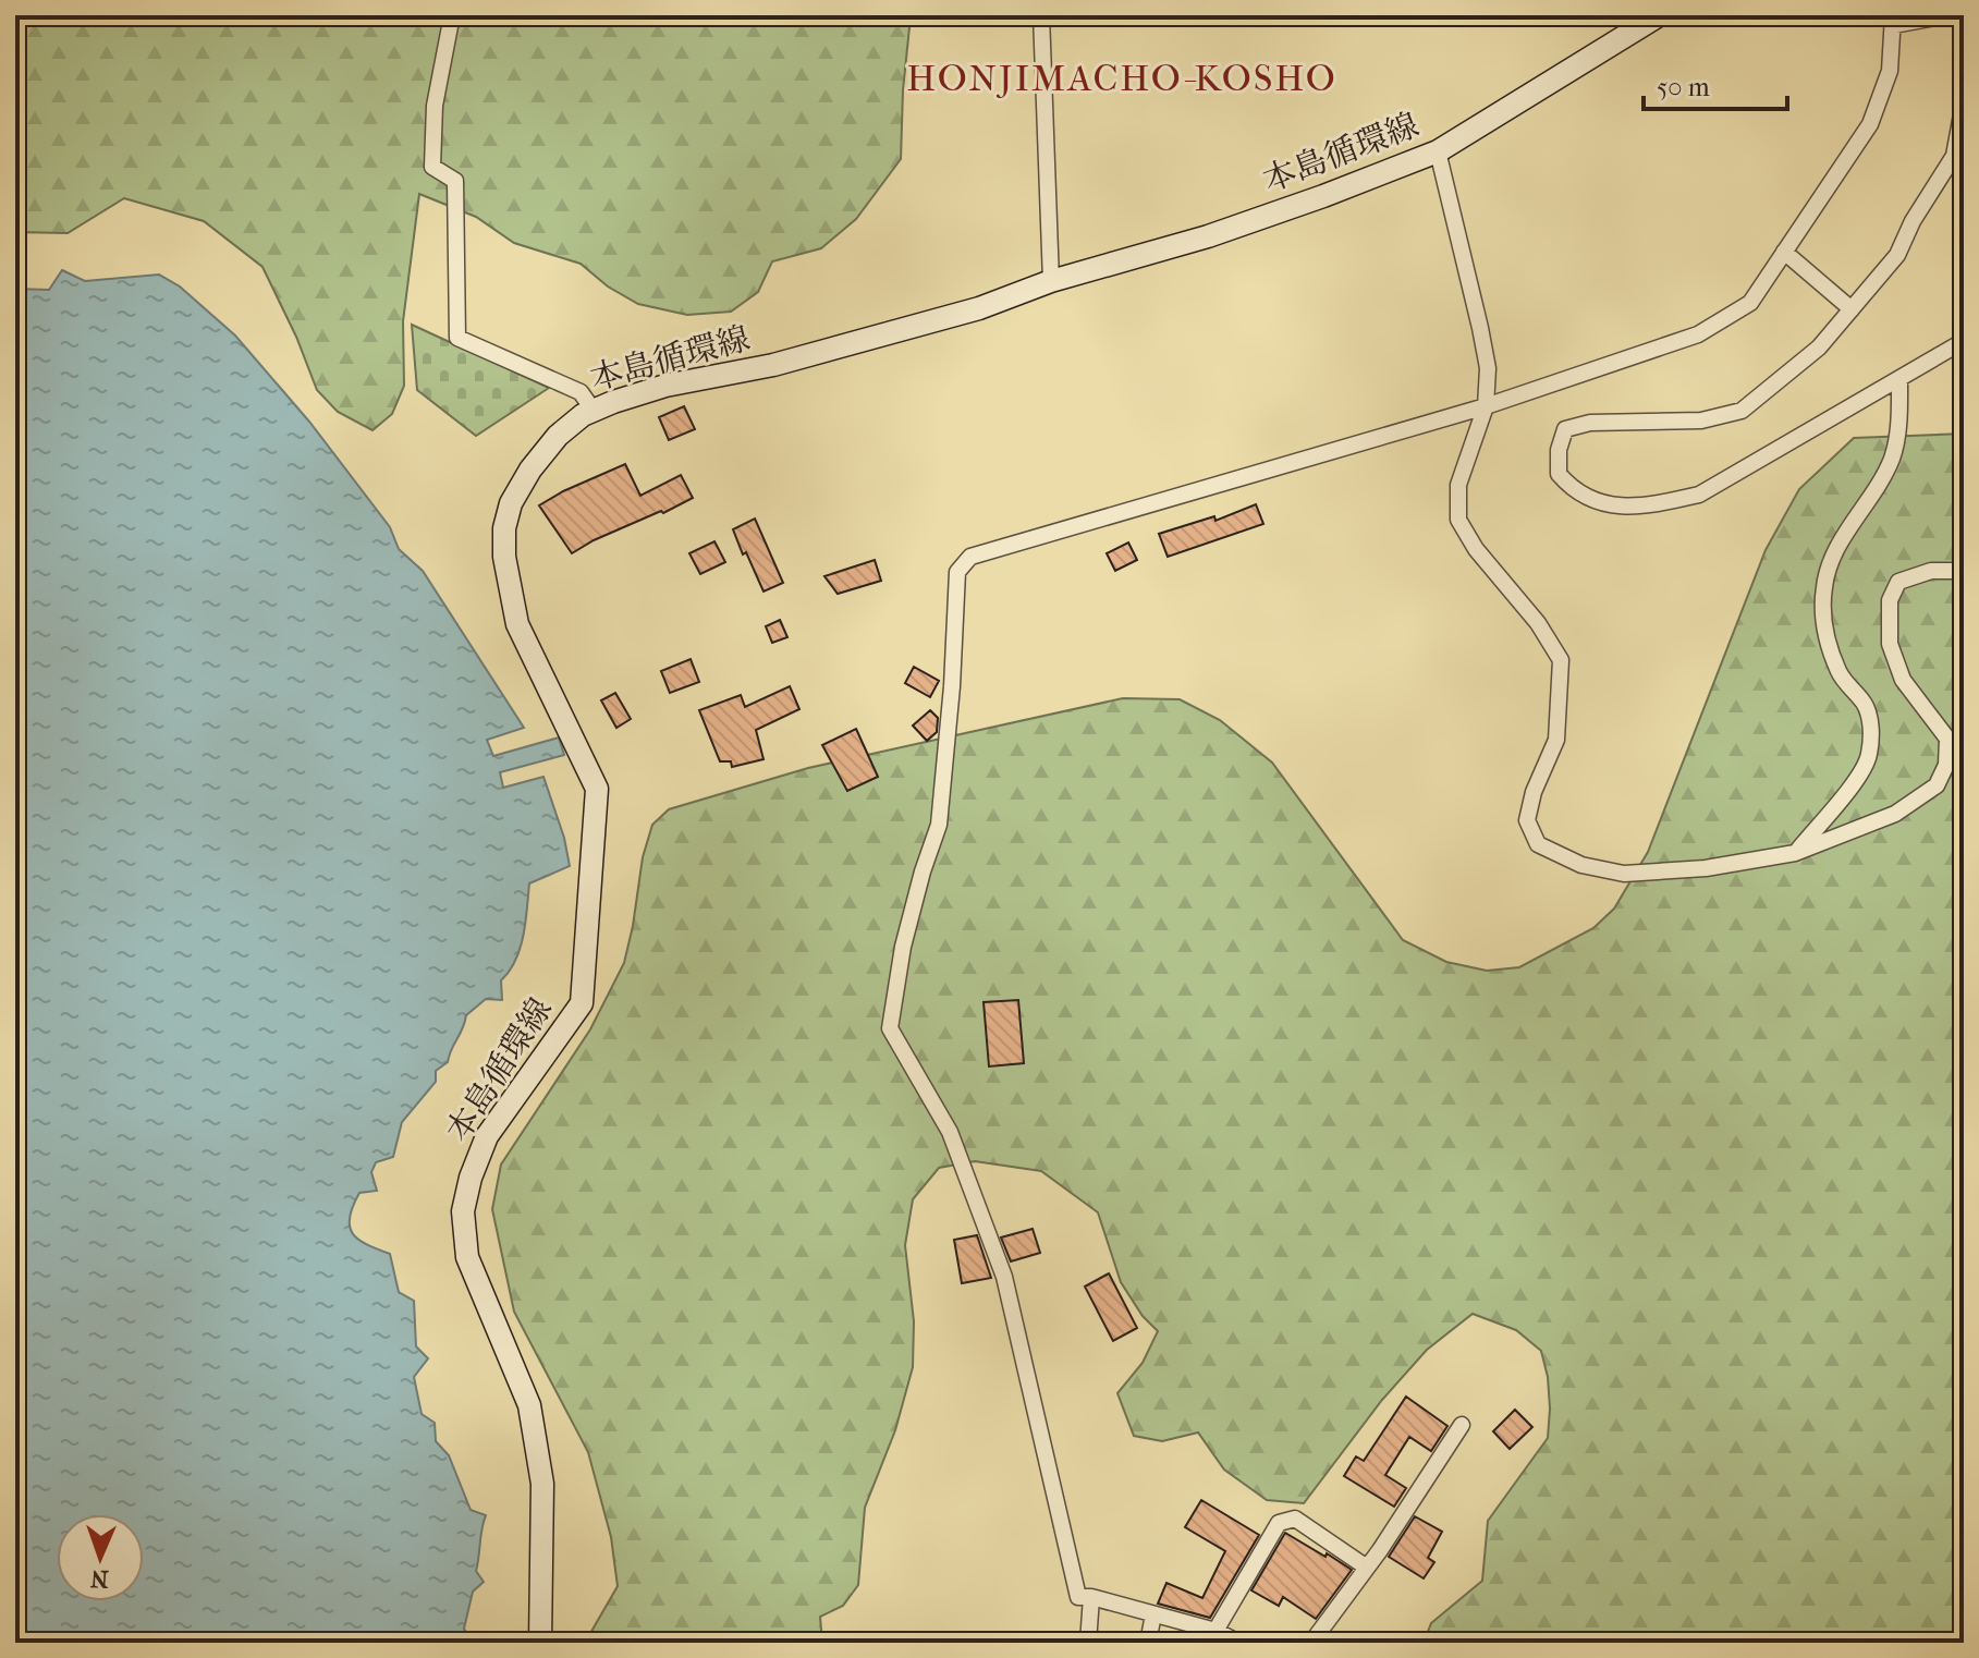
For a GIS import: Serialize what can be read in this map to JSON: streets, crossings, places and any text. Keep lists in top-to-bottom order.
{
  "streets": {
    "main road": ["本島循環線"]
  },
  "districts": ["HONJIMACHO-KOSHO"],
  "scale_bar": "50 m",
  "north": "bottom"
}
